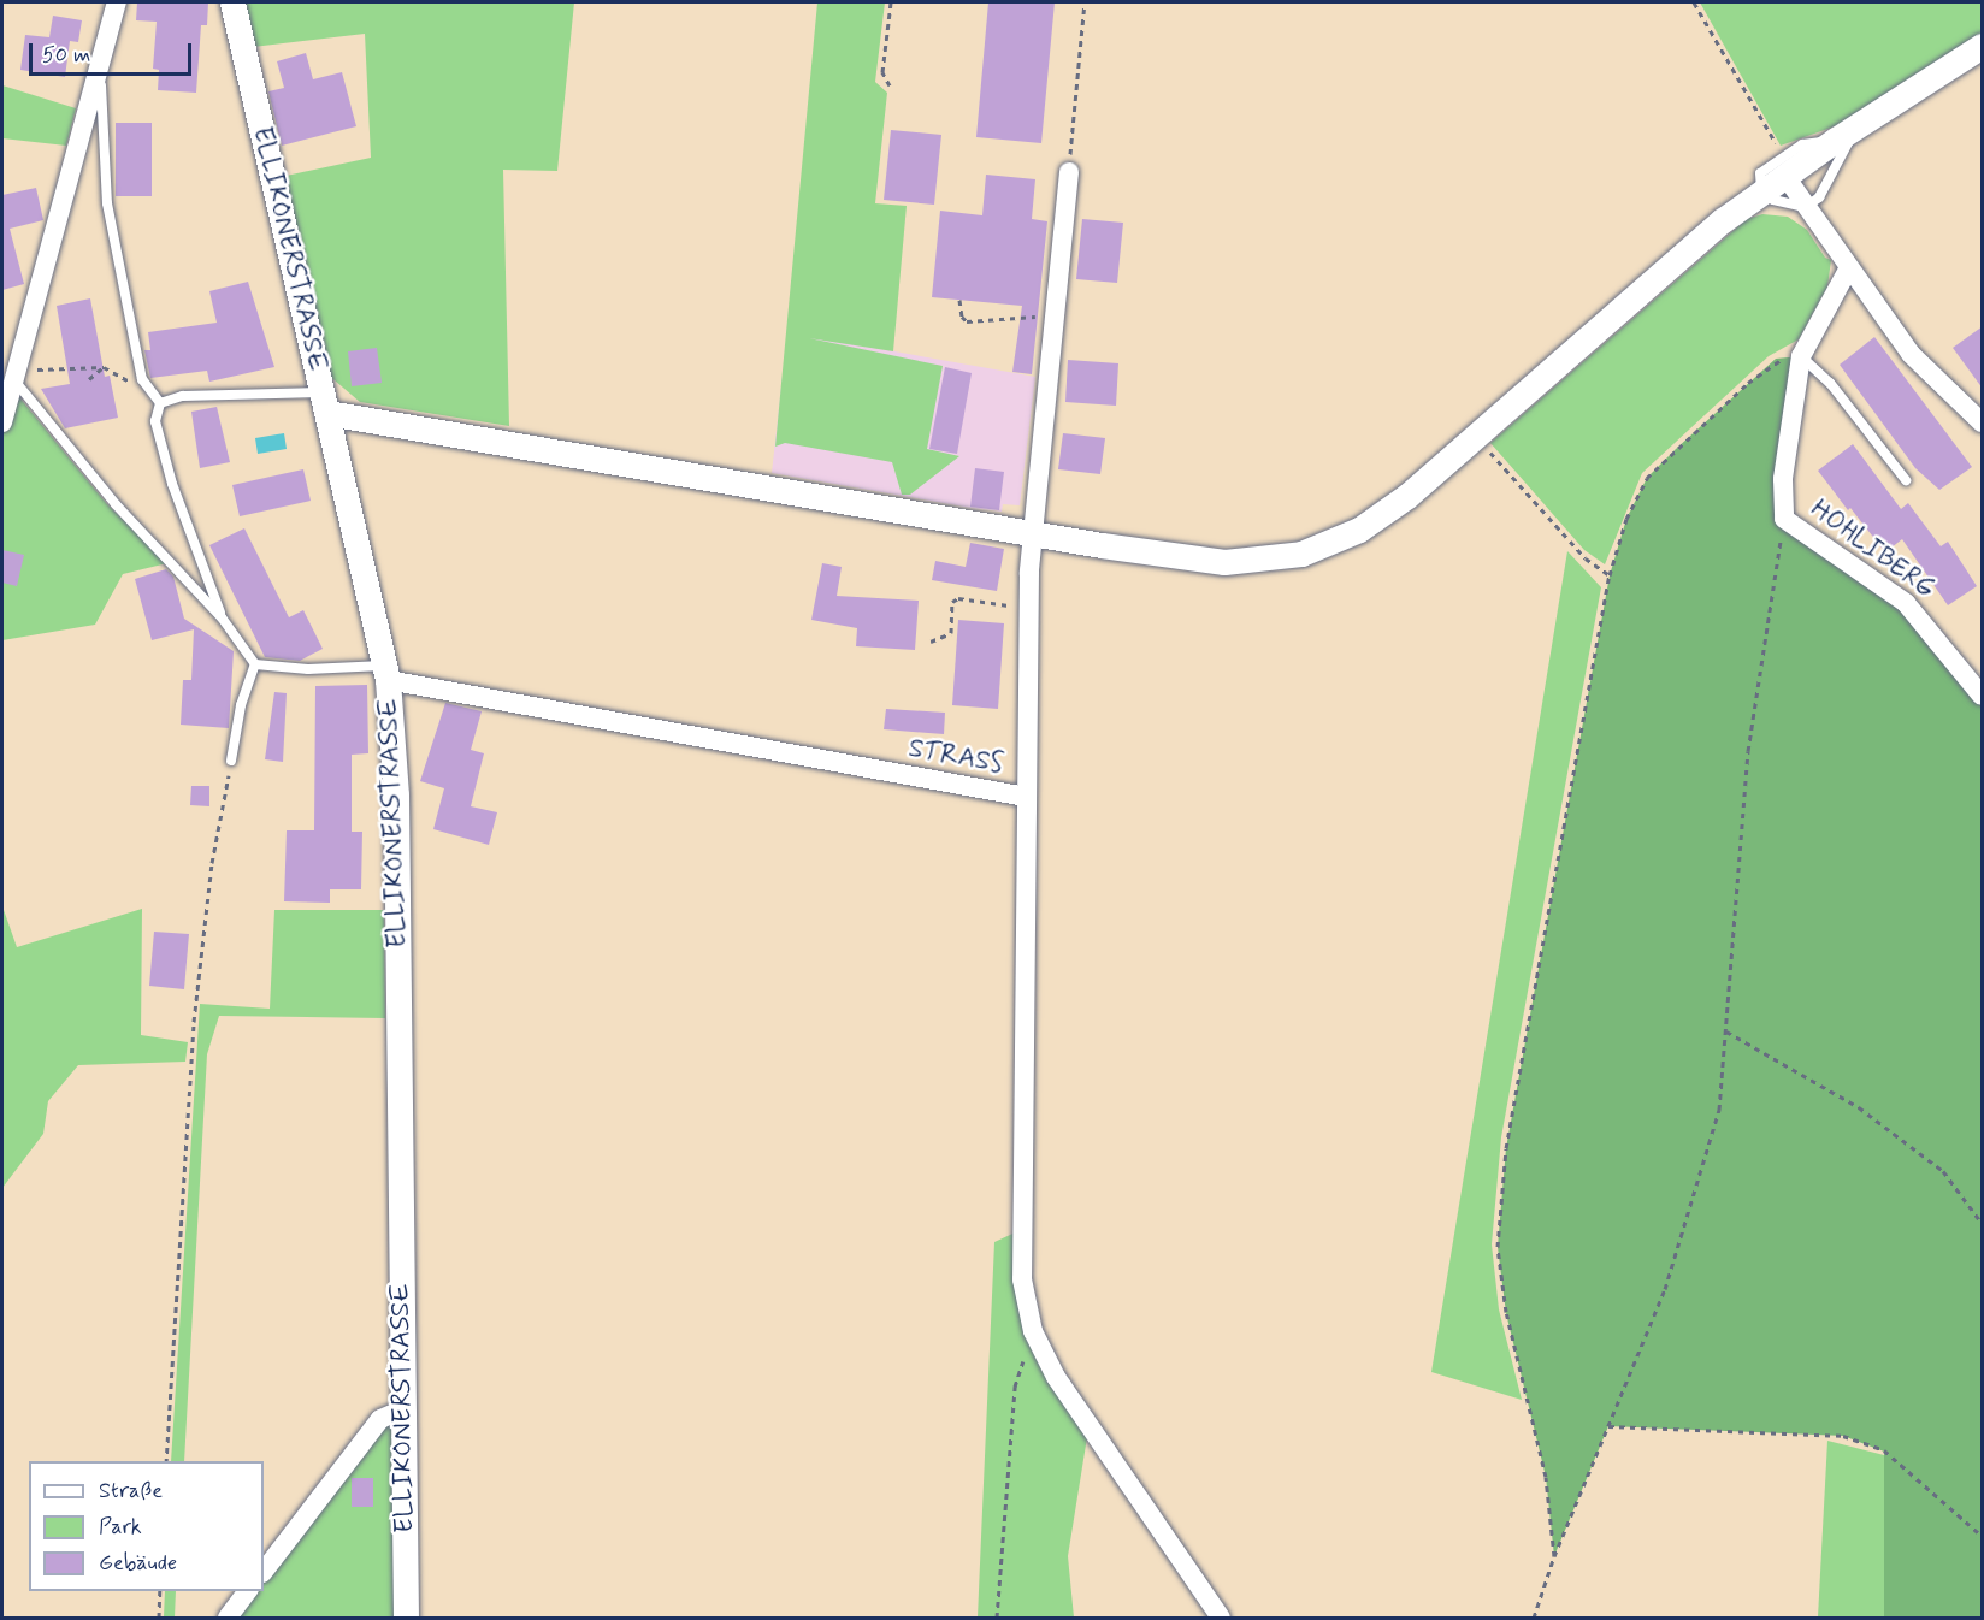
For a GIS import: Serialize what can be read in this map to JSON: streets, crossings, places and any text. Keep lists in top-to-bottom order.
{
  "streets": {
    "street": ["ELLIKONERSTRASSE", "HOHLIBERG", "STRASS"]
  },
  "crossings": [
    ["ELLIKONERSTRASSE", "STRASS"]
  ],
  "legend": ["Straße", "Park", "Gebäude"],
  "scale_bar": "50 m"
}
